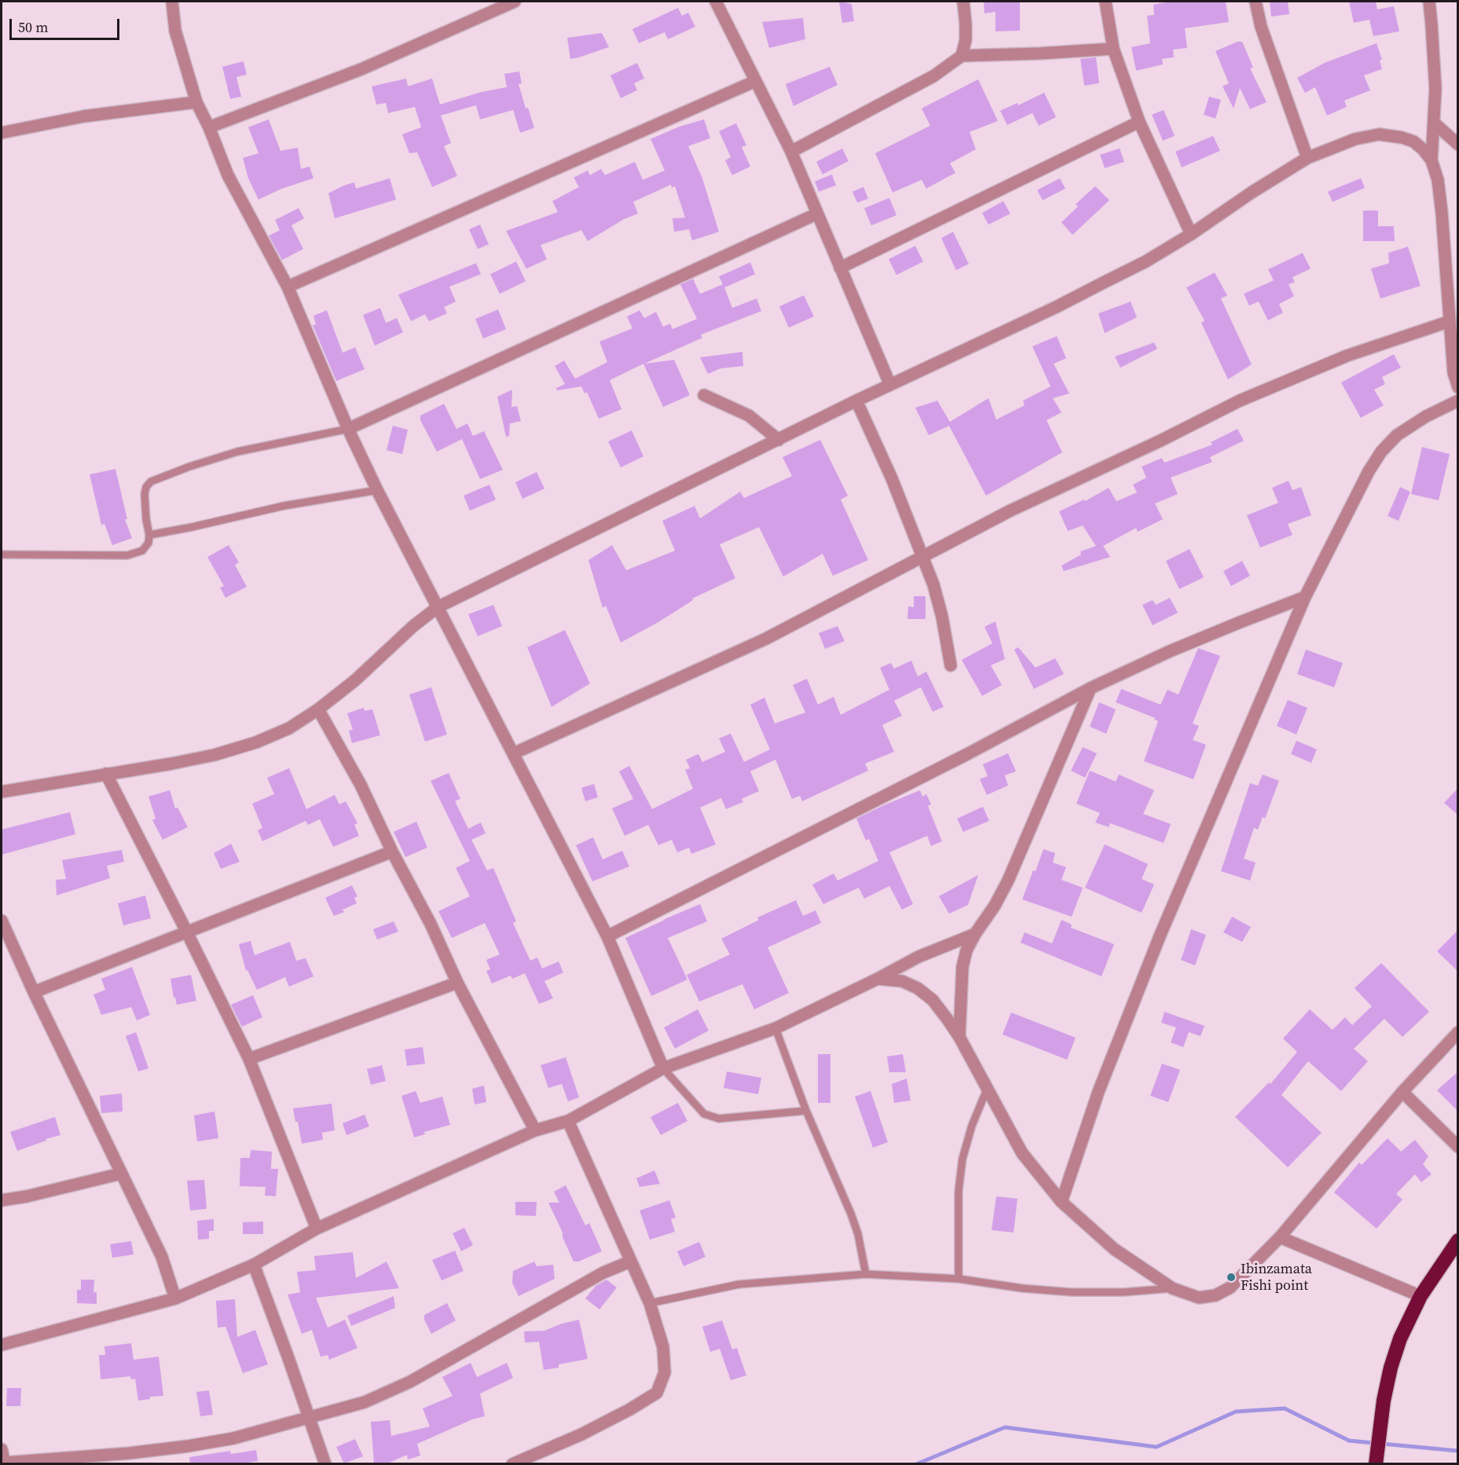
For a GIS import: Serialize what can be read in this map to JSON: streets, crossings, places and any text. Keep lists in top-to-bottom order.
{
  "places": ["Ibinzamata Fishi point"],
  "scale_bar": "50 m"
}
